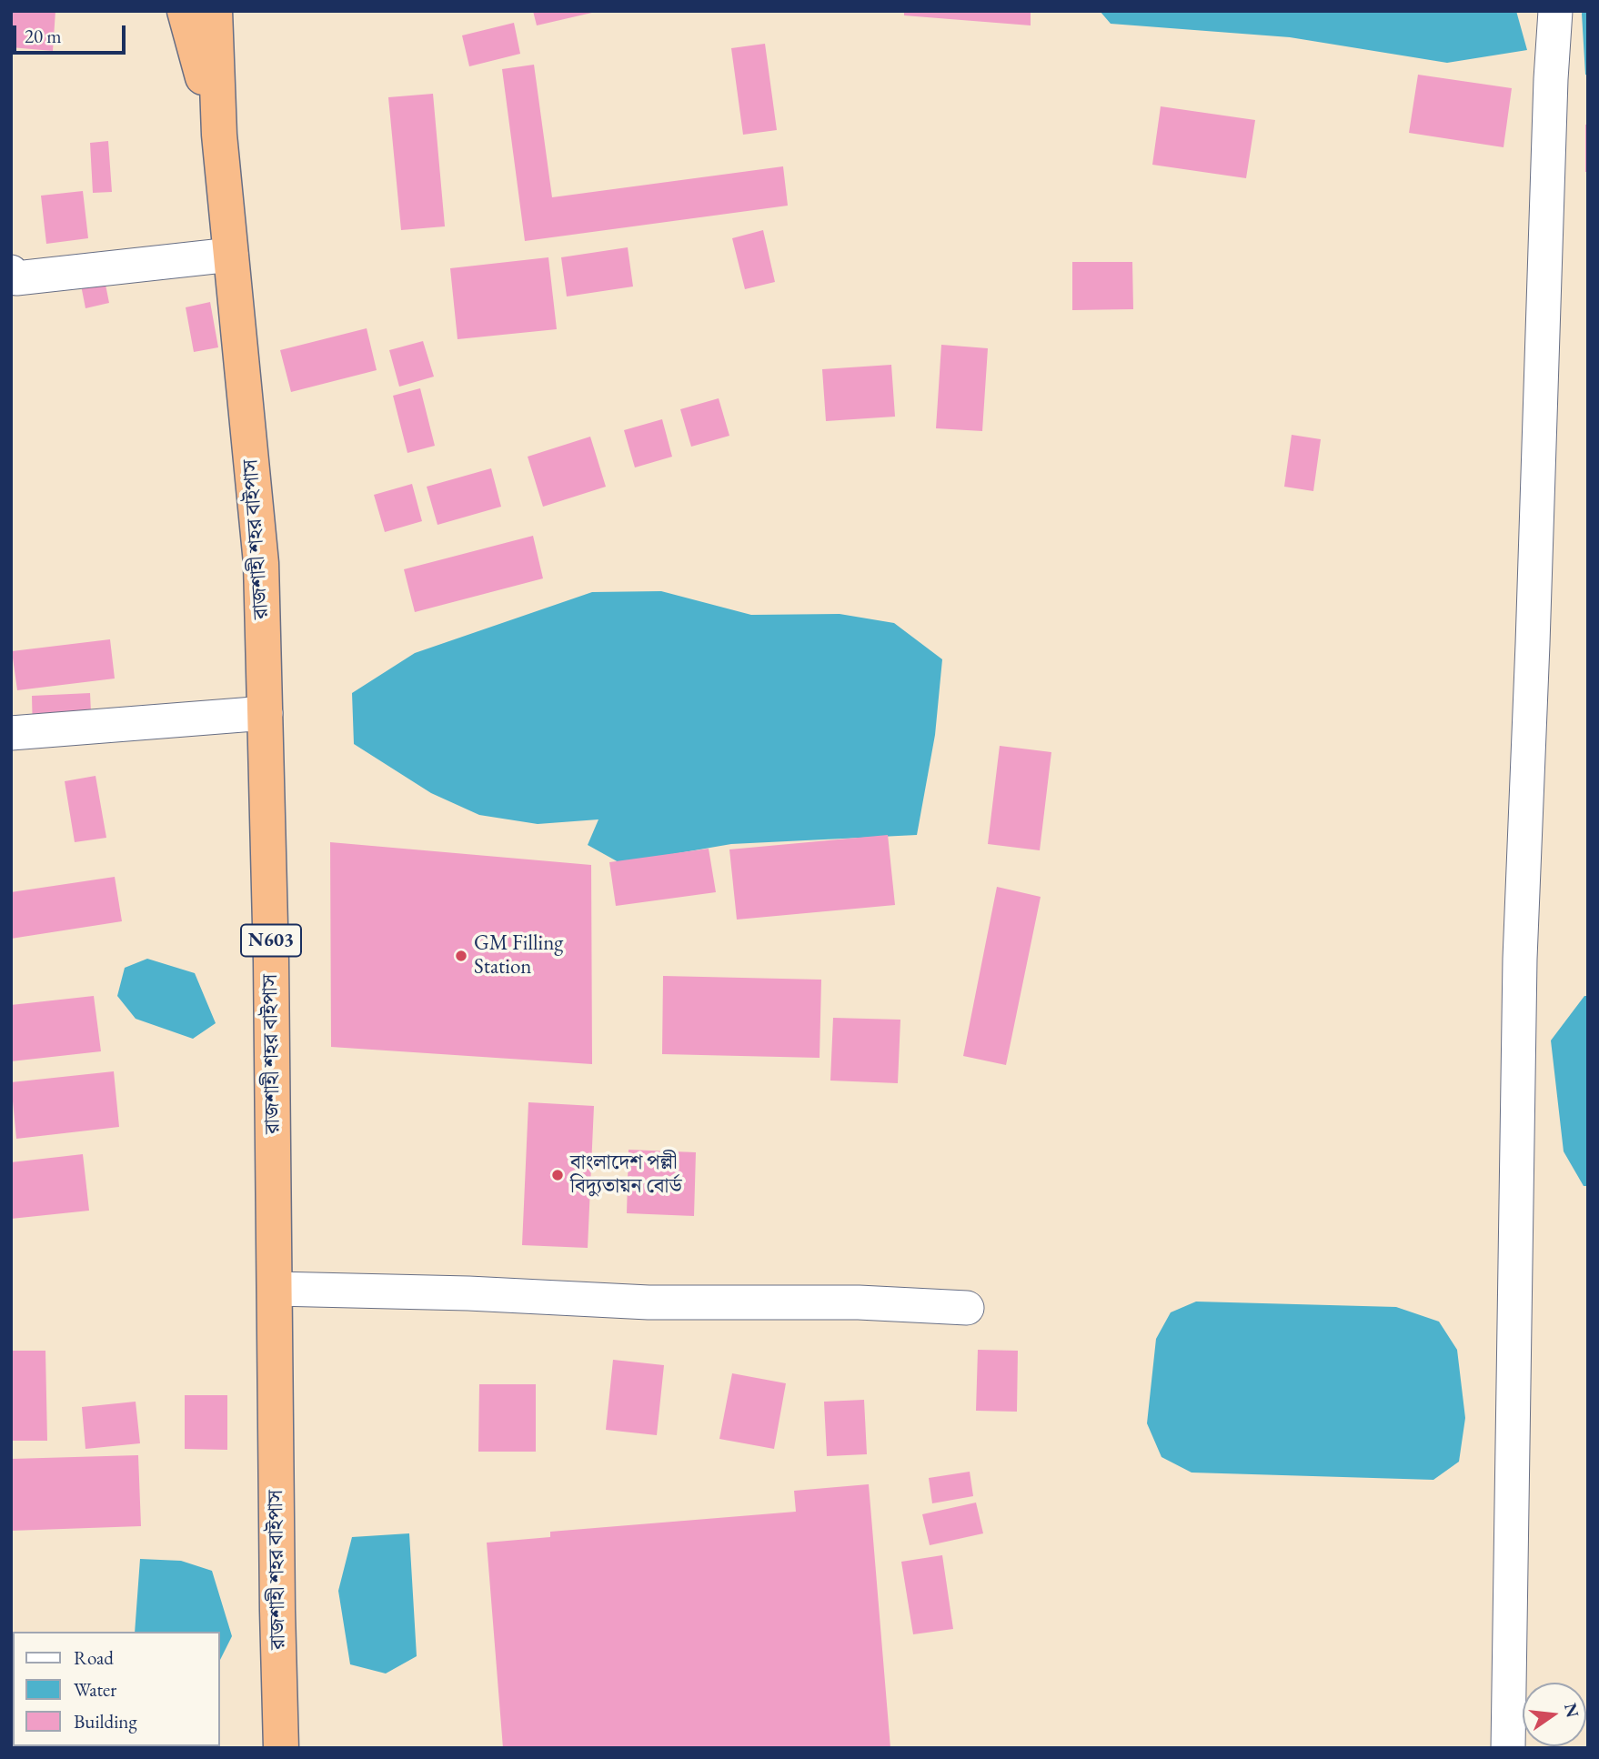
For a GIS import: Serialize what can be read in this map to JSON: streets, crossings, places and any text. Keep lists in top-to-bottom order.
{
  "streets": {
    "highway": ["রাজশাহী শহর বাইপাস", "N603"]
  },
  "crossings": [
    ["রাজশাহী শহর বাইপাস", "N603"]
  ],
  "places": ["GM Filling Station", "বাংলাদেশ পল্লী বিদ্যুতায়ন বোর্ড"],
  "legend": ["Road", "Water", "Building"],
  "scale_bar": "20 m",
  "north": "right"
}
